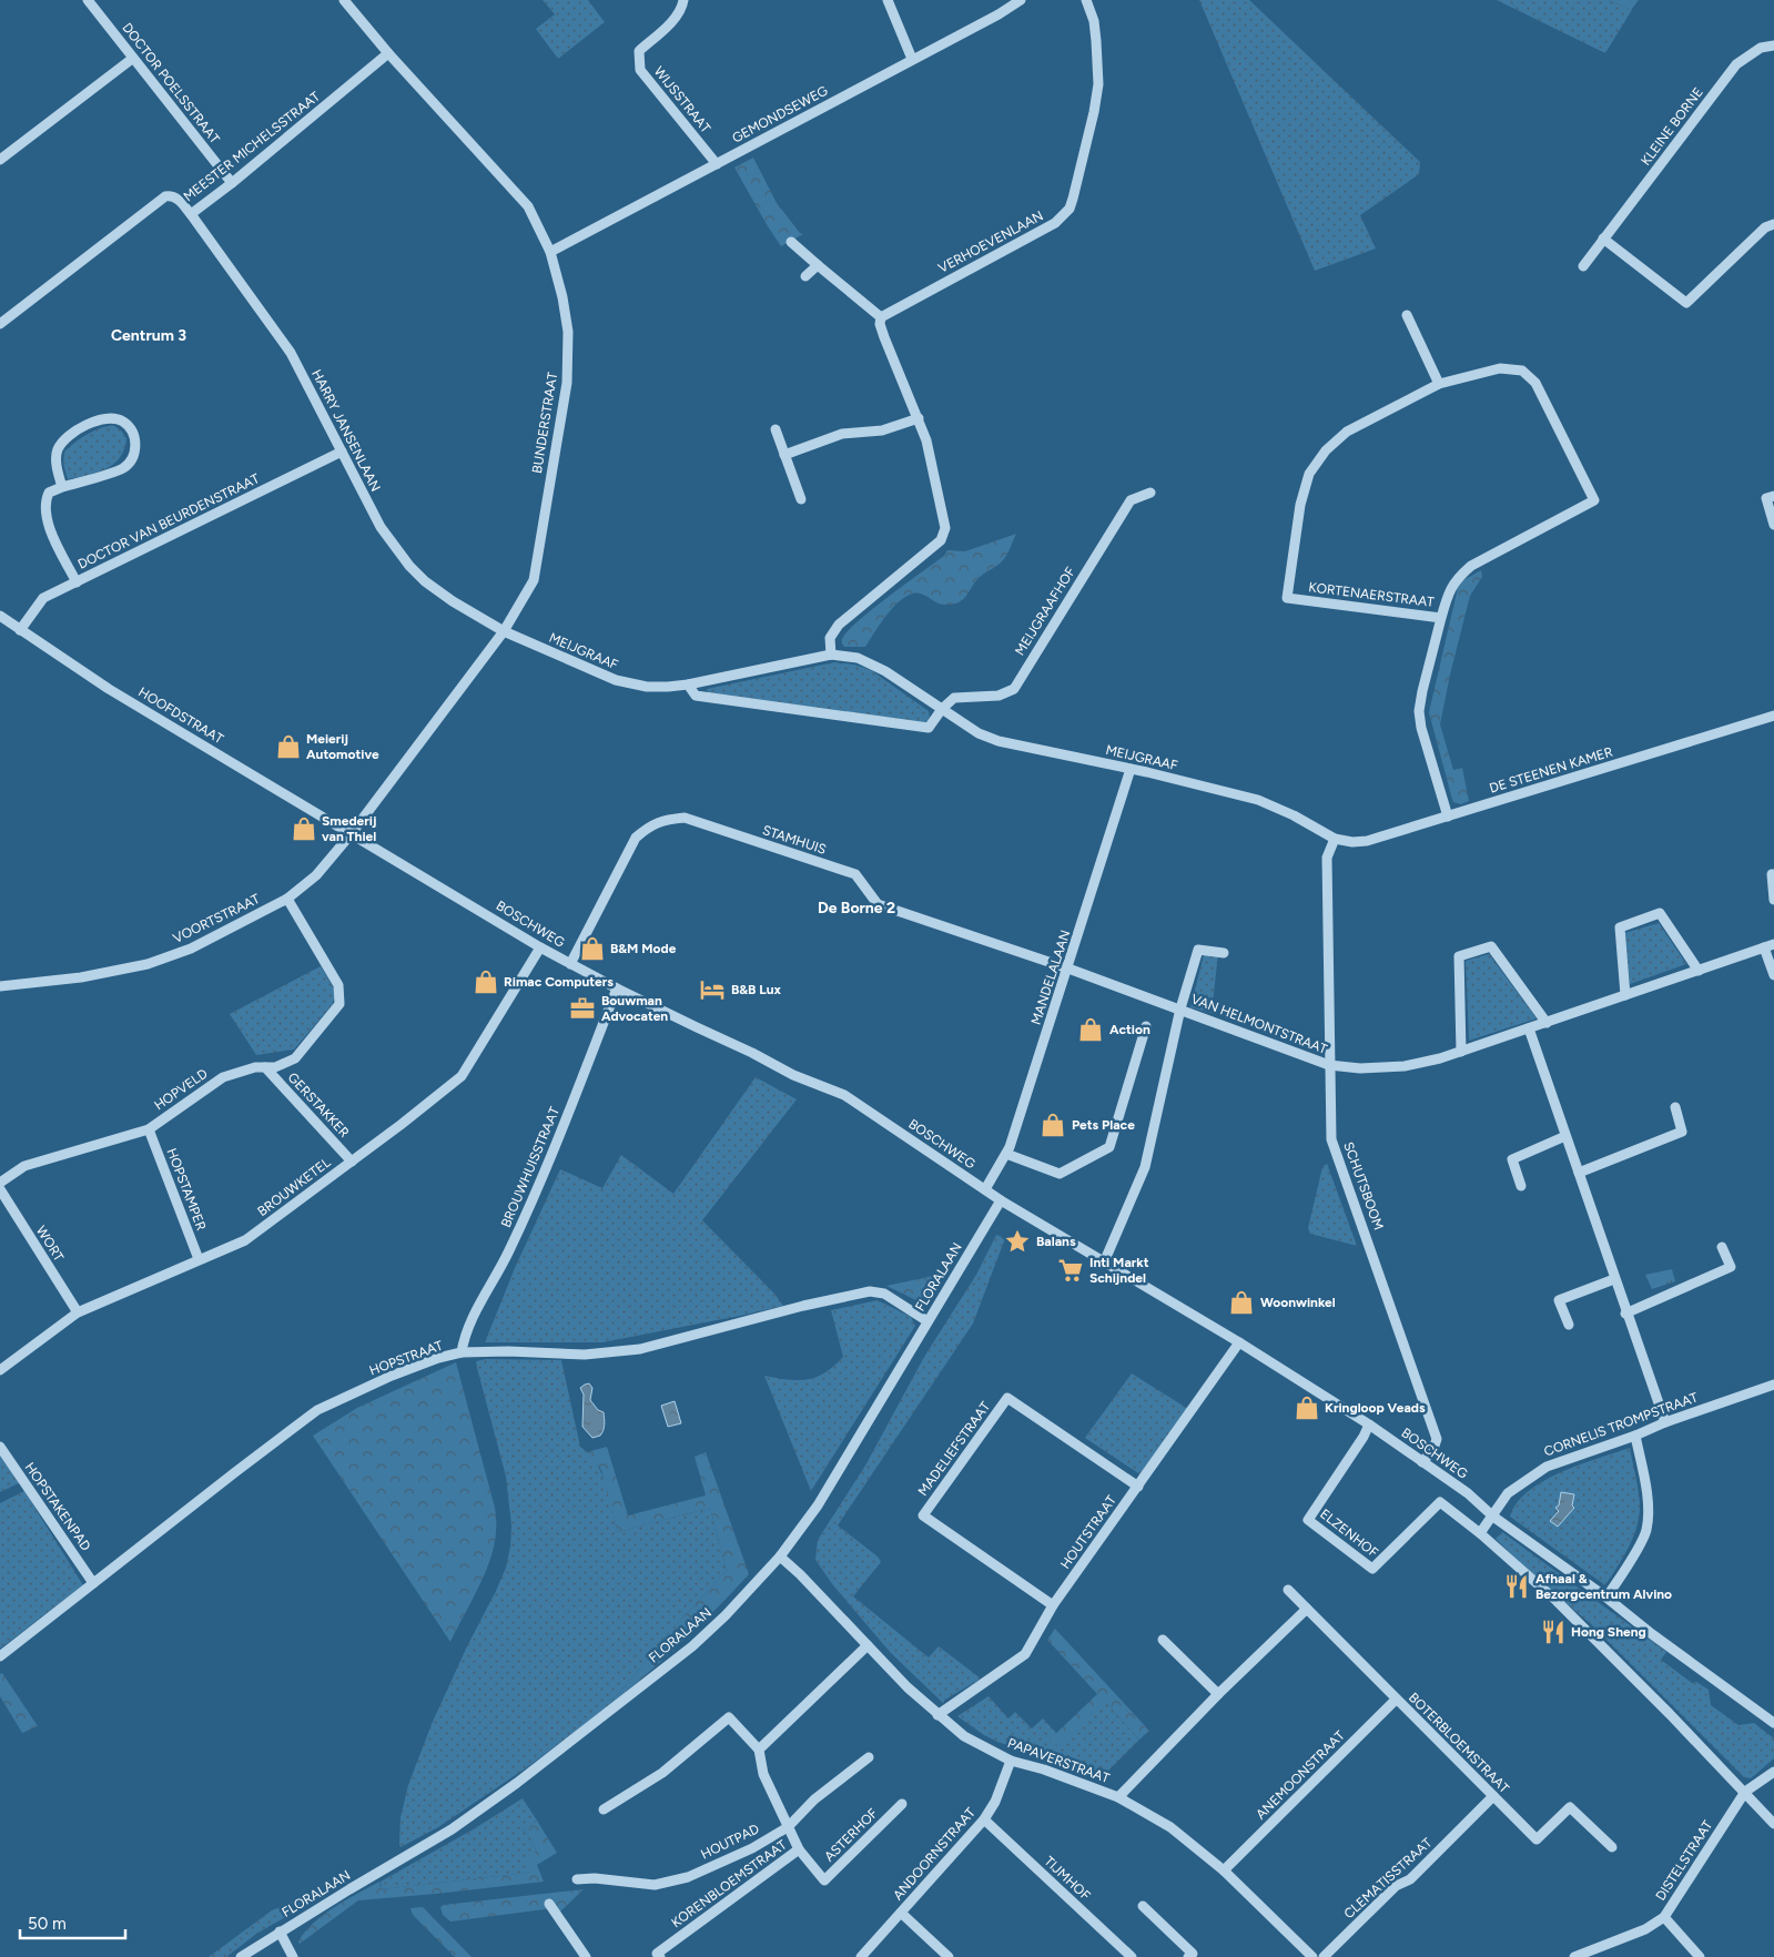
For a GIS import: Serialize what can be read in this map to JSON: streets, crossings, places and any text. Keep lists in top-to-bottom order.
{
  "streets": {
    "street": [
      "DOCTOR POELSSTRAAT",
      "WIJSSTRAAT",
      "GEMONDSEWEG",
      "KLEINE BORNE",
      "MEESTER MICHELSSTRAAT",
      "VERHOEVENLAAN",
      "BUNDERSTRAAT",
      "HARRY JANSENLAAN",
      "DOCTOR VAN BEURDENSTRAAT",
      "KORTENAERSTRAAT",
      "MEIJGRAAFHOF",
      "MEIJGRAAF",
      "HOOFDSTRAAT",
      "DE STEENEN KAMER",
      "STAMHUIS",
      "VOORTSTRAAT",
      "BOSCHWEG",
      "MANDELALAAN",
      "VAN HELMONTSTRAAT",
      "HOPVELD",
      "GERSTAKKER",
      "BROUWHUISSTRAAT",
      "SCHUTSBOOM",
      "BROUWKETEL",
      "HOPSTAMPER",
      "WORT",
      "FLORALAAN",
      "HOPSTRAAT",
      "CORNELIS TROMPSTRAAT",
      "MADELIEFSTRAAT",
      "HOPSTAKENPAD",
      "HOUTSTRAAT",
      "ELZENHOF",
      "BOTERBLOEMSTRAAT",
      "PAPAVERSTRAAT",
      "ANEMOONSTRAAT",
      "ASTERHOF",
      "HOUTPAD",
      "ANDOORNSTRAAT",
      "DISTELSTRAAT",
      "TIJMHOF",
      "CLEMATISSTRAAT",
      "KORENBLOEMSTRAAT"
    ]
  },
  "crossings": [
    ["DOCTOR POELSSTRAAT", "MEESTER MICHELSSTRAAT"],
    ["WIJSSTRAAT", "GEMONDSEWEG"],
    ["GEMONDSEWEG", "BUNDERSTRAAT"],
    ["MEESTER MICHELSSTRAAT", "BUNDERSTRAAT"],
    ["MEESTER MICHELSSTRAAT", "HARRY JANSENLAAN"],
    ["BUNDERSTRAAT", "HARRY JANSENLAAN"],
    ["BUNDERSTRAAT", "MEIJGRAAF"],
    ["BUNDERSTRAAT", "HOOFDSTRAAT"],
    ["BUNDERSTRAAT", "VOORTSTRAAT"],
    ["BUNDERSTRAAT", "BOSCHWEG"],
    ["HARRY JANSENLAAN", "DOCTOR VAN BEURDENSTRAAT"],
    ["HARRY JANSENLAAN", "MEIJGRAAF"],
    ["DOCTOR VAN BEURDENSTRAAT", "HOOFDSTRAAT"],
    ["KORTENAERSTRAAT", "DE STEENEN KAMER"],
    ["MEIJGRAAFHOF", "MEIJGRAAF"],
    ["MEIJGRAAF", "DE STEENEN KAMER"],
    ["MEIJGRAAF", "MANDELALAAN"],
    ["MEIJGRAAF", "SCHUTSBOOM"],
    ["HOOFDSTRAAT", "VOORTSTRAAT"],
    ["HOOFDSTRAAT", "BOSCHWEG"],
    ["DE STEENEN KAMER", "SCHUTSBOOM"],
    ["STAMHUIS", "BOSCHWEG"],
    ["STAMHUIS", "MANDELALAAN"],
    ["STAMHUIS", "VAN HELMONTSTRAAT"],
    ["VOORTSTRAAT", "BOSCHWEG"],
    ["VOORTSTRAAT", "HOPVELD"],
    ["BOSCHWEG", "MANDELALAAN"],
    ["BOSCHWEG", "VAN HELMONTSTRAAT"],
    ["BOSCHWEG", "BROUWHUISSTRAAT"],
    ["BOSCHWEG", "SCHUTSBOOM"],
    ["BOSCHWEG", "BROUWKETEL"],
    ["BOSCHWEG", "FLORALAAN"],
    ["BOSCHWEG", "CORNELIS TROMPSTRAAT"],
    ["BOSCHWEG", "HOUTSTRAAT"],
    ["BOSCHWEG", "ELZENHOF"],
    ["MANDELALAAN", "VAN HELMONTSTRAAT"],
    ["VAN HELMONTSTRAAT", "SCHUTSBOOM"],
    ["HOPVELD", "GERSTAKKER"],
    ["HOPVELD", "HOPSTAMPER"],
    ["GERSTAKKER", "BROUWKETEL"],
    ["BROUWHUISSTRAAT", "HOPSTRAAT"],
    ["BROUWKETEL", "HOPSTAMPER"],
    ["BROUWKETEL", "WORT"],
    ["FLORALAAN", "HOPSTRAAT"],
    ["FLORALAAN", "PAPAVERSTRAAT"],
    ["HOPSTRAAT", "HOPSTAKENPAD"],
    ["MADELIEFSTRAAT", "HOUTSTRAAT"],
    ["HOUTSTRAAT", "PAPAVERSTRAAT"],
    ["BOTERBLOEMSTRAAT", "ANEMOONSTRAAT"],
    ["BOTERBLOEMSTRAAT", "CLEMATISSTRAAT"],
    ["PAPAVERSTRAAT", "ANEMOONSTRAAT"],
    ["PAPAVERSTRAAT", "ANDOORNSTRAAT"],
    ["ASTERHOF", "KORENBLOEMSTRAAT"],
    ["HOUTPAD", "KORENBLOEMSTRAAT"],
    ["ANDOORNSTRAAT", "TIJMHOF"]
  ],
  "districts": ["Centrum 3", "De Borne 2"],
  "places": {
    "shop": [
      "Meierij Automotive",
      "Smederij van Thiel",
      "B&M Mode",
      "Rimac Computers",
      "Action",
      "Pets Place",
      "Woonwinkel",
      "Kringloop Veads"
    ],
    "hotel": ["B&B Lux"],
    "office": ["Bouwman Advocaten"],
    "place": ["Balans"],
    "supermarket": ["Inti Markt Schijndel"],
    "restaurant": ["Afhaal & Bezorgcentrum Alvino", "Hong Sheng"]
  },
  "scale_bar": "50 m"
}
